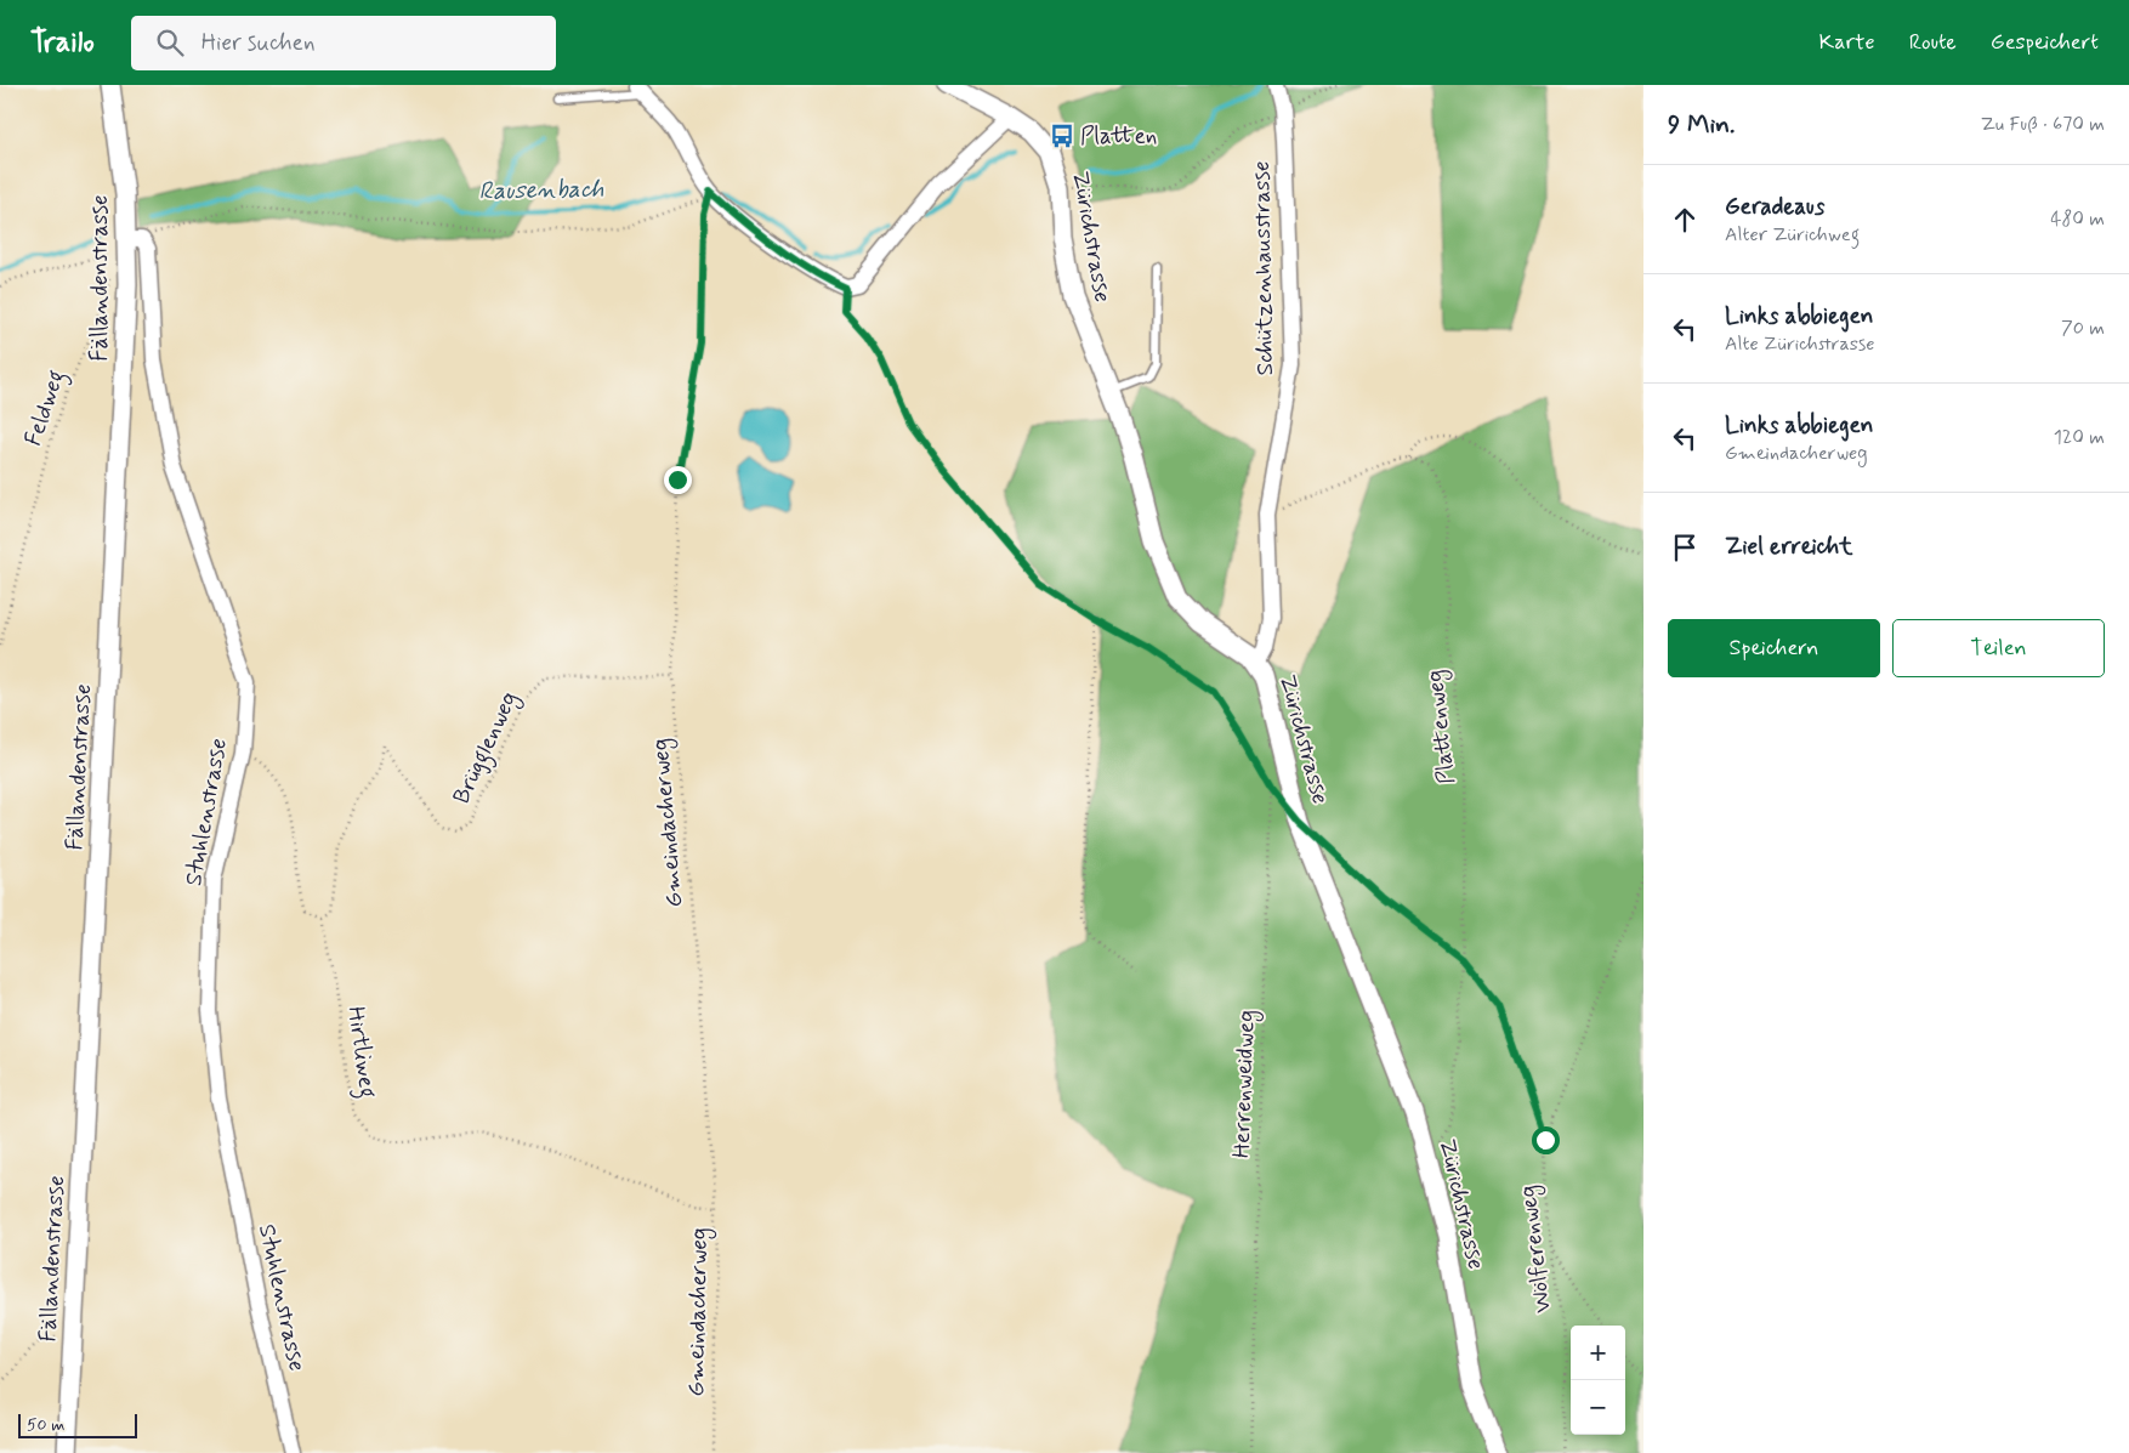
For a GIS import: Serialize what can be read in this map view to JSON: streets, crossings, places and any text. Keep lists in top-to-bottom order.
{
  "streets": {
    "street": [
      "Zürichstrasse",
      "Schützenhausstrasse",
      "Fällandenstrasse",
      "Stuhlenstrasse"
    ],
    "path": [
      "Feldweg",
      "Plattenweg",
      "Brügglenweg",
      "Gmeindacherweg",
      "Hirtliweg",
      "Herrenweidweg",
      "Wölferenweg"
    ]
  },
  "crossings": [
    ["Zürichstrasse", "Schützenhausstrasse"],
    ["Zürichstrasse", "Plattenweg"],
    ["Fällandenstrasse", "Stuhlenstrasse"],
    ["Brügglenweg", "Gmeindacherweg"],
    ["Brügglenweg", "Hirtliweg"],
    ["Gmeindacherweg", "Hirtliweg"]
  ],
  "water": ["Rausenbach"],
  "places": {
    "bus stop": ["Platten"]
  },
  "scale_bar": "50 m",
  "page": {
    "header": "Trailo",
    "search": "Hier suchen",
    "nav": ["Karte", "Route", "Gespeichert"],
    "heading": ["9 Min.", "Zu Fuß · 670 m"],
    "list": [
      ["Geradeaus", "Alter Zürichweg", "480 m"],
      ["Links abbiegen", "Alte Zürichstrasse", "70 m"],
      ["Links abbiegen", "Gmeindacherweg", "120 m"],
      "Ziel erreicht"
    ],
    "buttons": ["Speichern", "Teilen"],
    "map_buttons": ["+", "−"],
    "scale": "50 m"
  }
}
